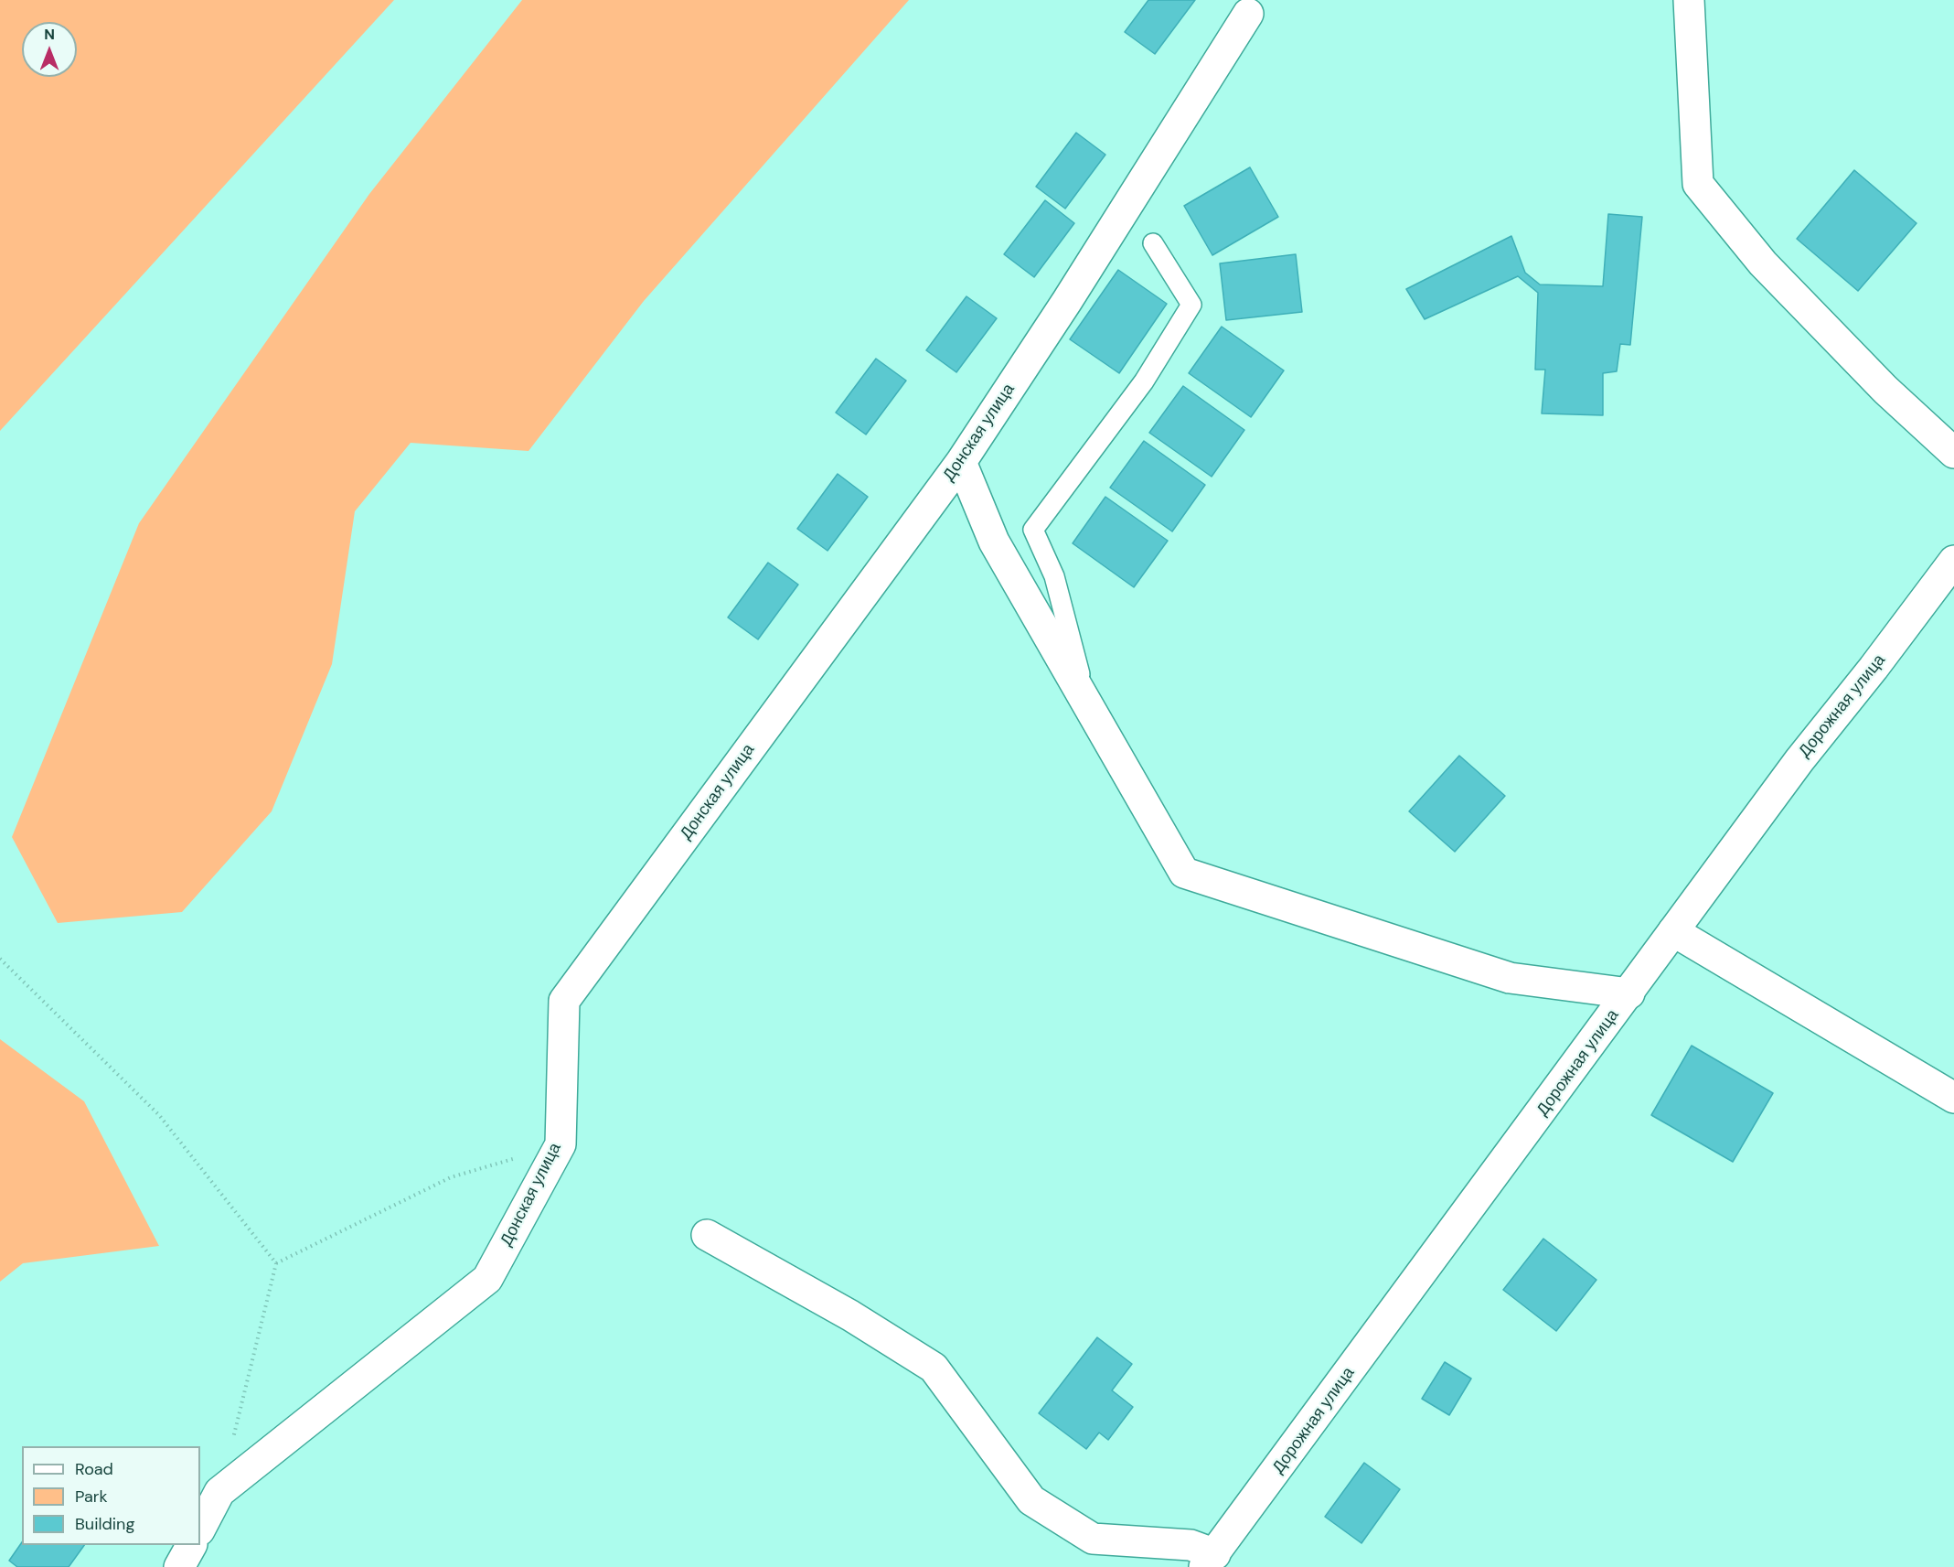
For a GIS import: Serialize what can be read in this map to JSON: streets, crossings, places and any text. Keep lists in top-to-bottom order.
{
  "streets": {
    "street": ["Донская улица", "Дорожная улица"]
  },
  "legend": ["Road", "Park", "Building"],
  "north": "top"
}
